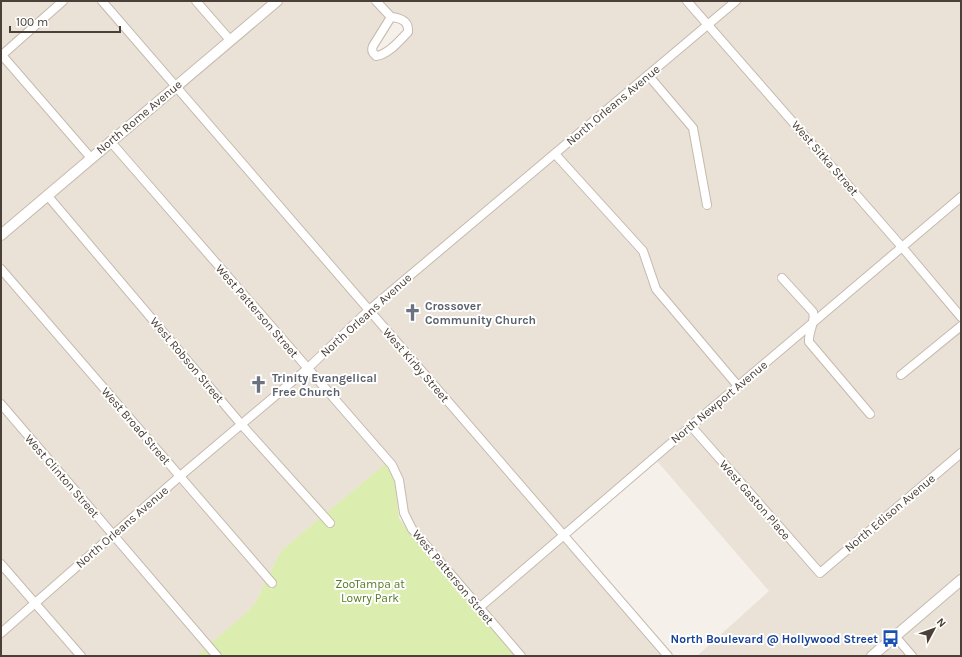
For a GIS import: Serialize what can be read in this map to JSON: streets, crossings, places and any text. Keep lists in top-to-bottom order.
{
  "streets": {
    "street": [
      "North Orleans Avenue",
      "North Rome Avenue",
      "West Sitka Street",
      "West Patterson Street",
      "West Robson Street",
      "West Kirby Street",
      "North Newport Avenue",
      "West Broad Street",
      "West Clinton Street",
      "West Gaston Place",
      "North Edison Avenue"
    ]
  },
  "crossings": [
    ["North Orleans Avenue", "West Sitka Street"],
    ["North Orleans Avenue", "West Patterson Street"],
    ["North Orleans Avenue", "West Robson Street"],
    ["North Orleans Avenue", "West Kirby Street"],
    ["North Orleans Avenue", "West Broad Street"],
    ["North Orleans Avenue", "West Clinton Street"],
    ["North Rome Avenue", "West Patterson Street"],
    ["North Rome Avenue", "West Robson Street"],
    ["North Rome Avenue", "West Kirby Street"],
    ["West Sitka Street", "North Newport Avenue"],
    ["West Patterson Street", "North Newport Avenue"],
    ["West Kirby Street", "North Newport Avenue"],
    ["North Newport Avenue", "West Gaston Place"],
    ["West Gaston Place", "North Edison Avenue"]
  ],
  "parks": ["ZooTampa at Lowry Park"],
  "places": {
    "church": ["Crossover Community Church", "Trinity Evangelical Free Church"],
    "bus stop": ["North Boulevard @ Hollywood Street"]
  },
  "scale_bar": "100 m",
  "north": "top right"
}
